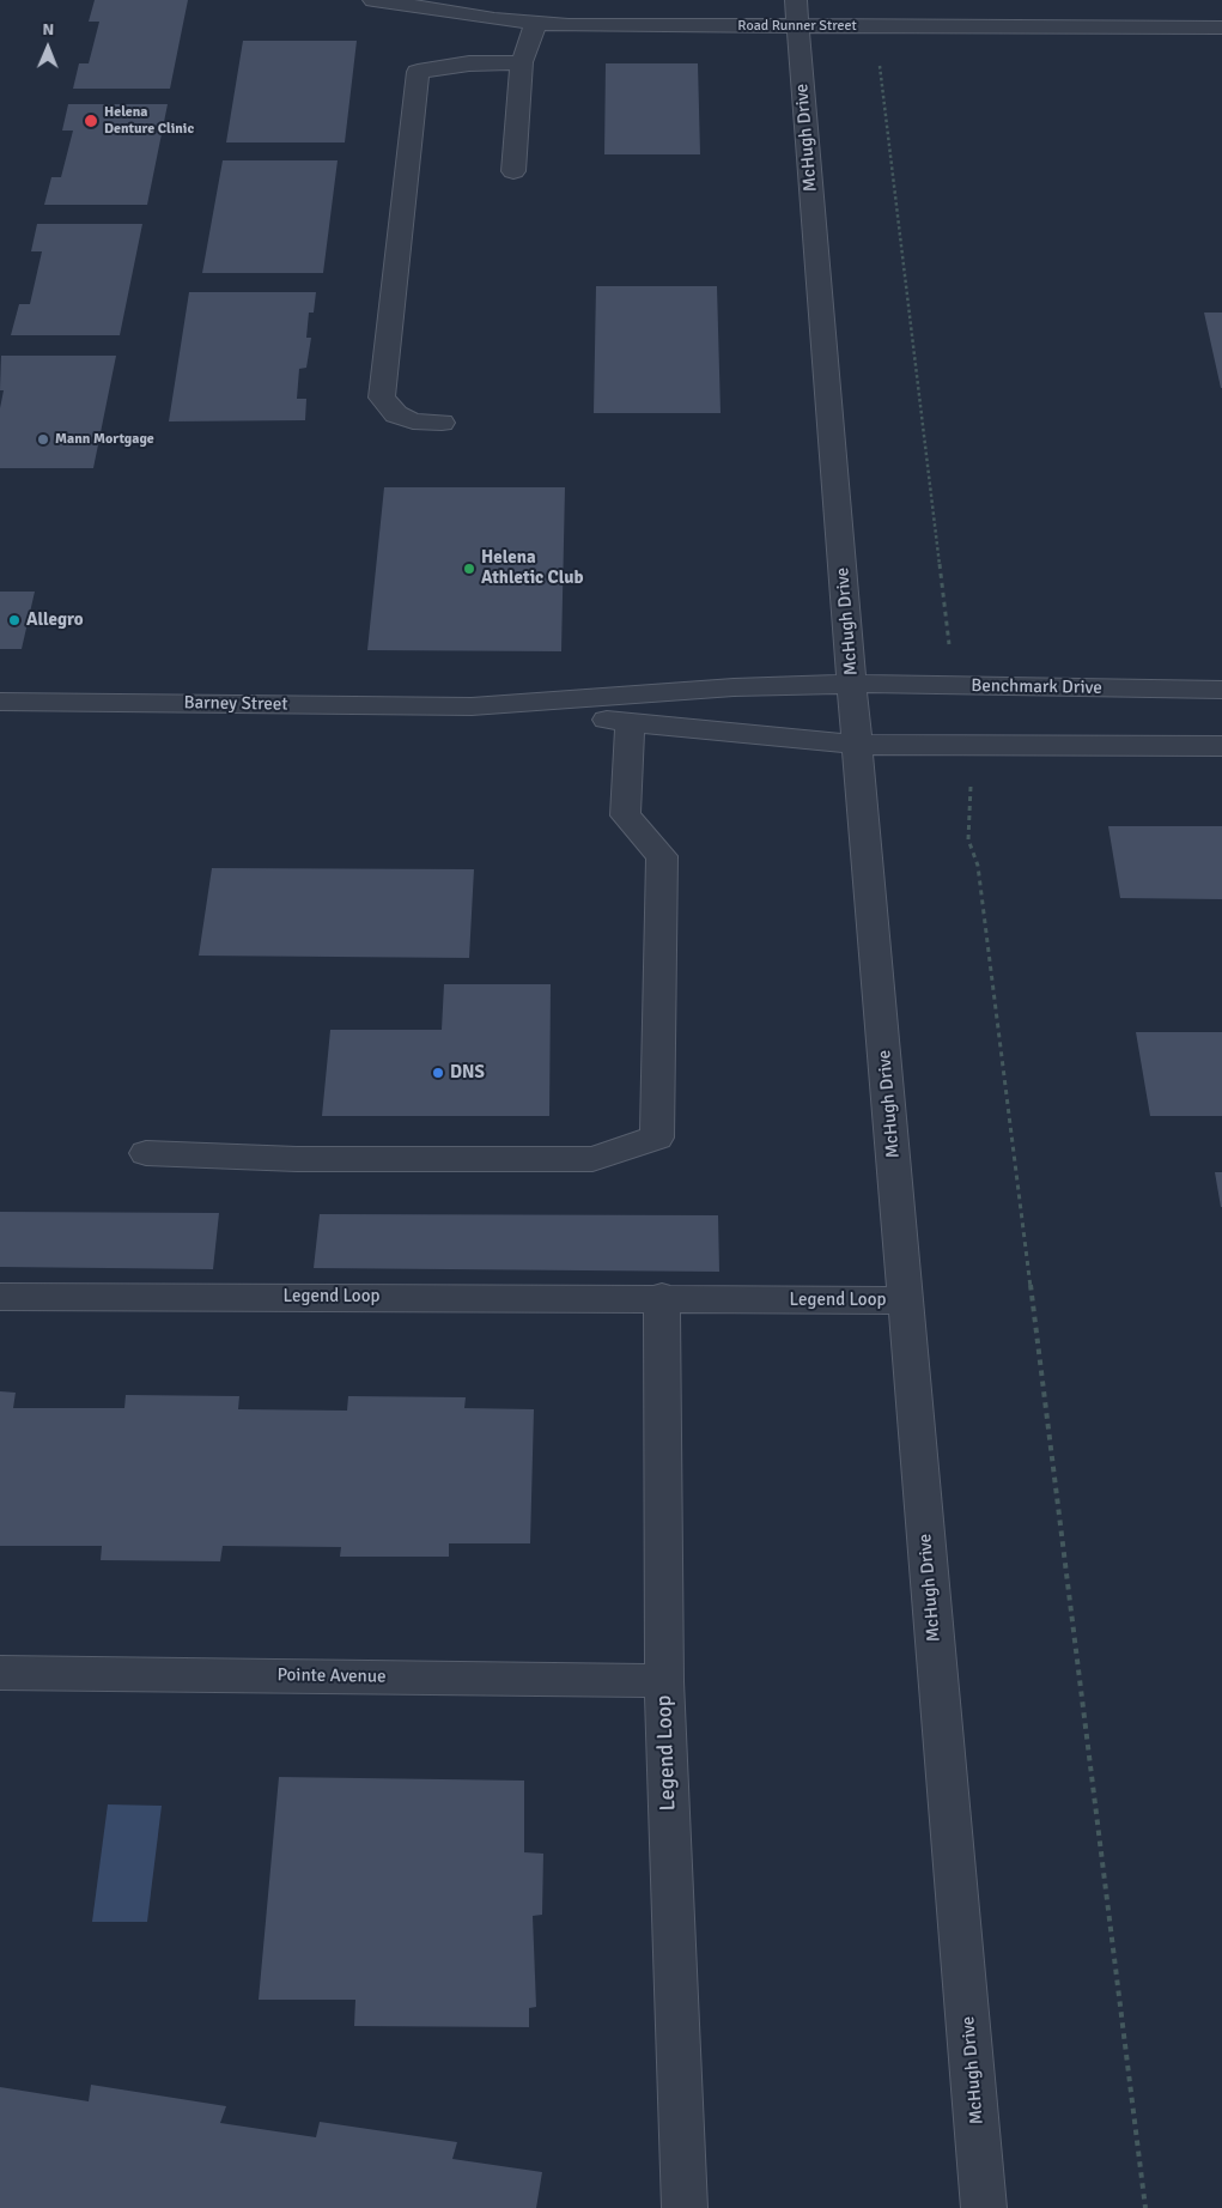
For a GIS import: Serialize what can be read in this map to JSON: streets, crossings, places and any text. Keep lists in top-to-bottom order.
{
  "streets": {
    "street": [
      "Road Runner Street",
      "McHugh Drive",
      "Benchmark Drive",
      "Barney Street",
      "Legend Loop",
      "Pointe Avenue"
    ]
  },
  "crossings": [
    ["Road Runner Street", "McHugh Drive"],
    ["McHugh Drive", "Benchmark Drive"],
    ["McHugh Drive", "Legend Loop"],
    ["Benchmark Drive", "Barney Street"],
    ["Legend Loop", "Pointe Avenue"]
  ],
  "places": [
    "Helena Denture Clinic",
    "Mann Mortgage",
    "Helena Athletic Club",
    "Allegro",
    "DNS"
  ],
  "north": "top"
}
